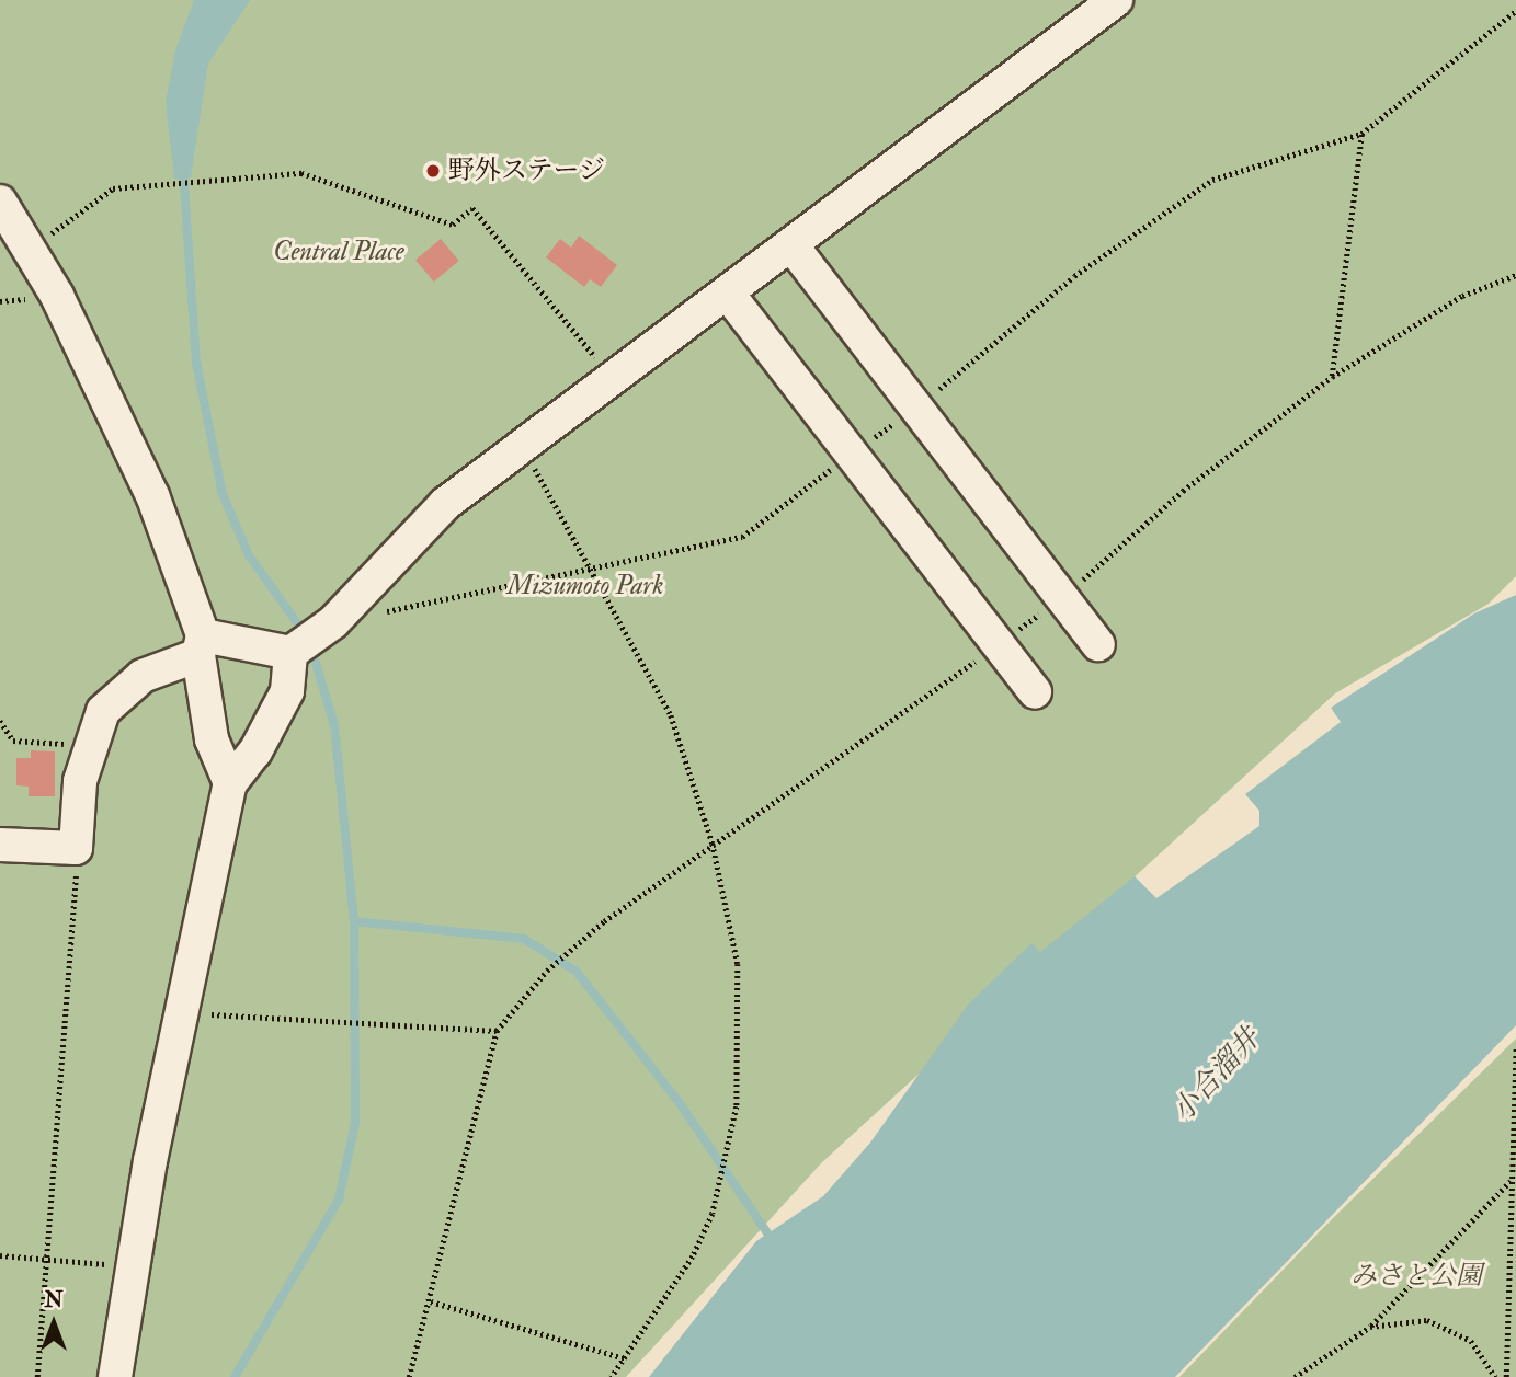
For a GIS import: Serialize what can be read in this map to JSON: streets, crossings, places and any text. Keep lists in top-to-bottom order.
{
  "water": ["小合溜井"],
  "parks": ["Central Place", "Mizumoto Park", "みさと公園"],
  "places": ["野外ステージ"],
  "north": "top"
}
